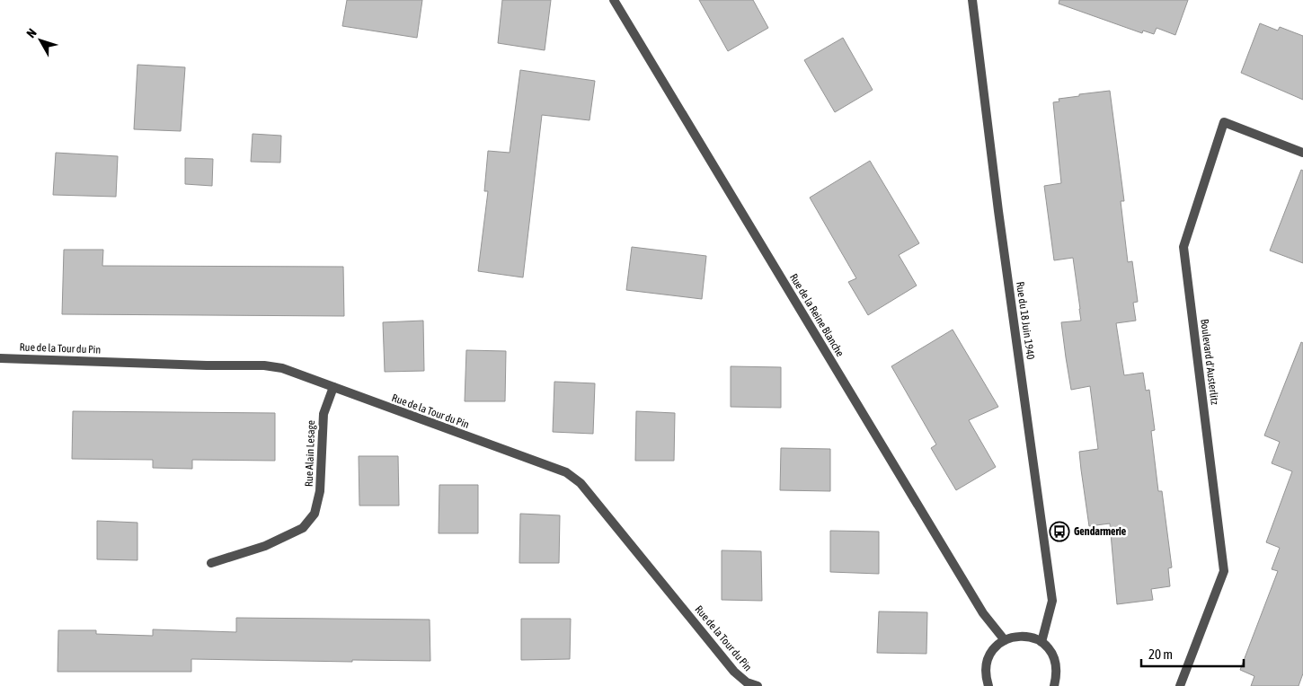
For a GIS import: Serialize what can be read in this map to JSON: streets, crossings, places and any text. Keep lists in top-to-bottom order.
{
  "streets": {
    "street": [
      "Rue de la Reine Blanche",
      "Rue du 18 Juin 1940",
      "Rue de la Tour du Pin",
      "Boulevard d'Austerlitz",
      "Rue Alain Lesage"
    ]
  },
  "crossings": [
    ["Rue de la Tour du Pin", "Rue Alain Lesage"]
  ],
  "places": {
    "bus stop": ["Gendarmerie"]
  },
  "scale_bar": "20 m",
  "north": "top left"
}
